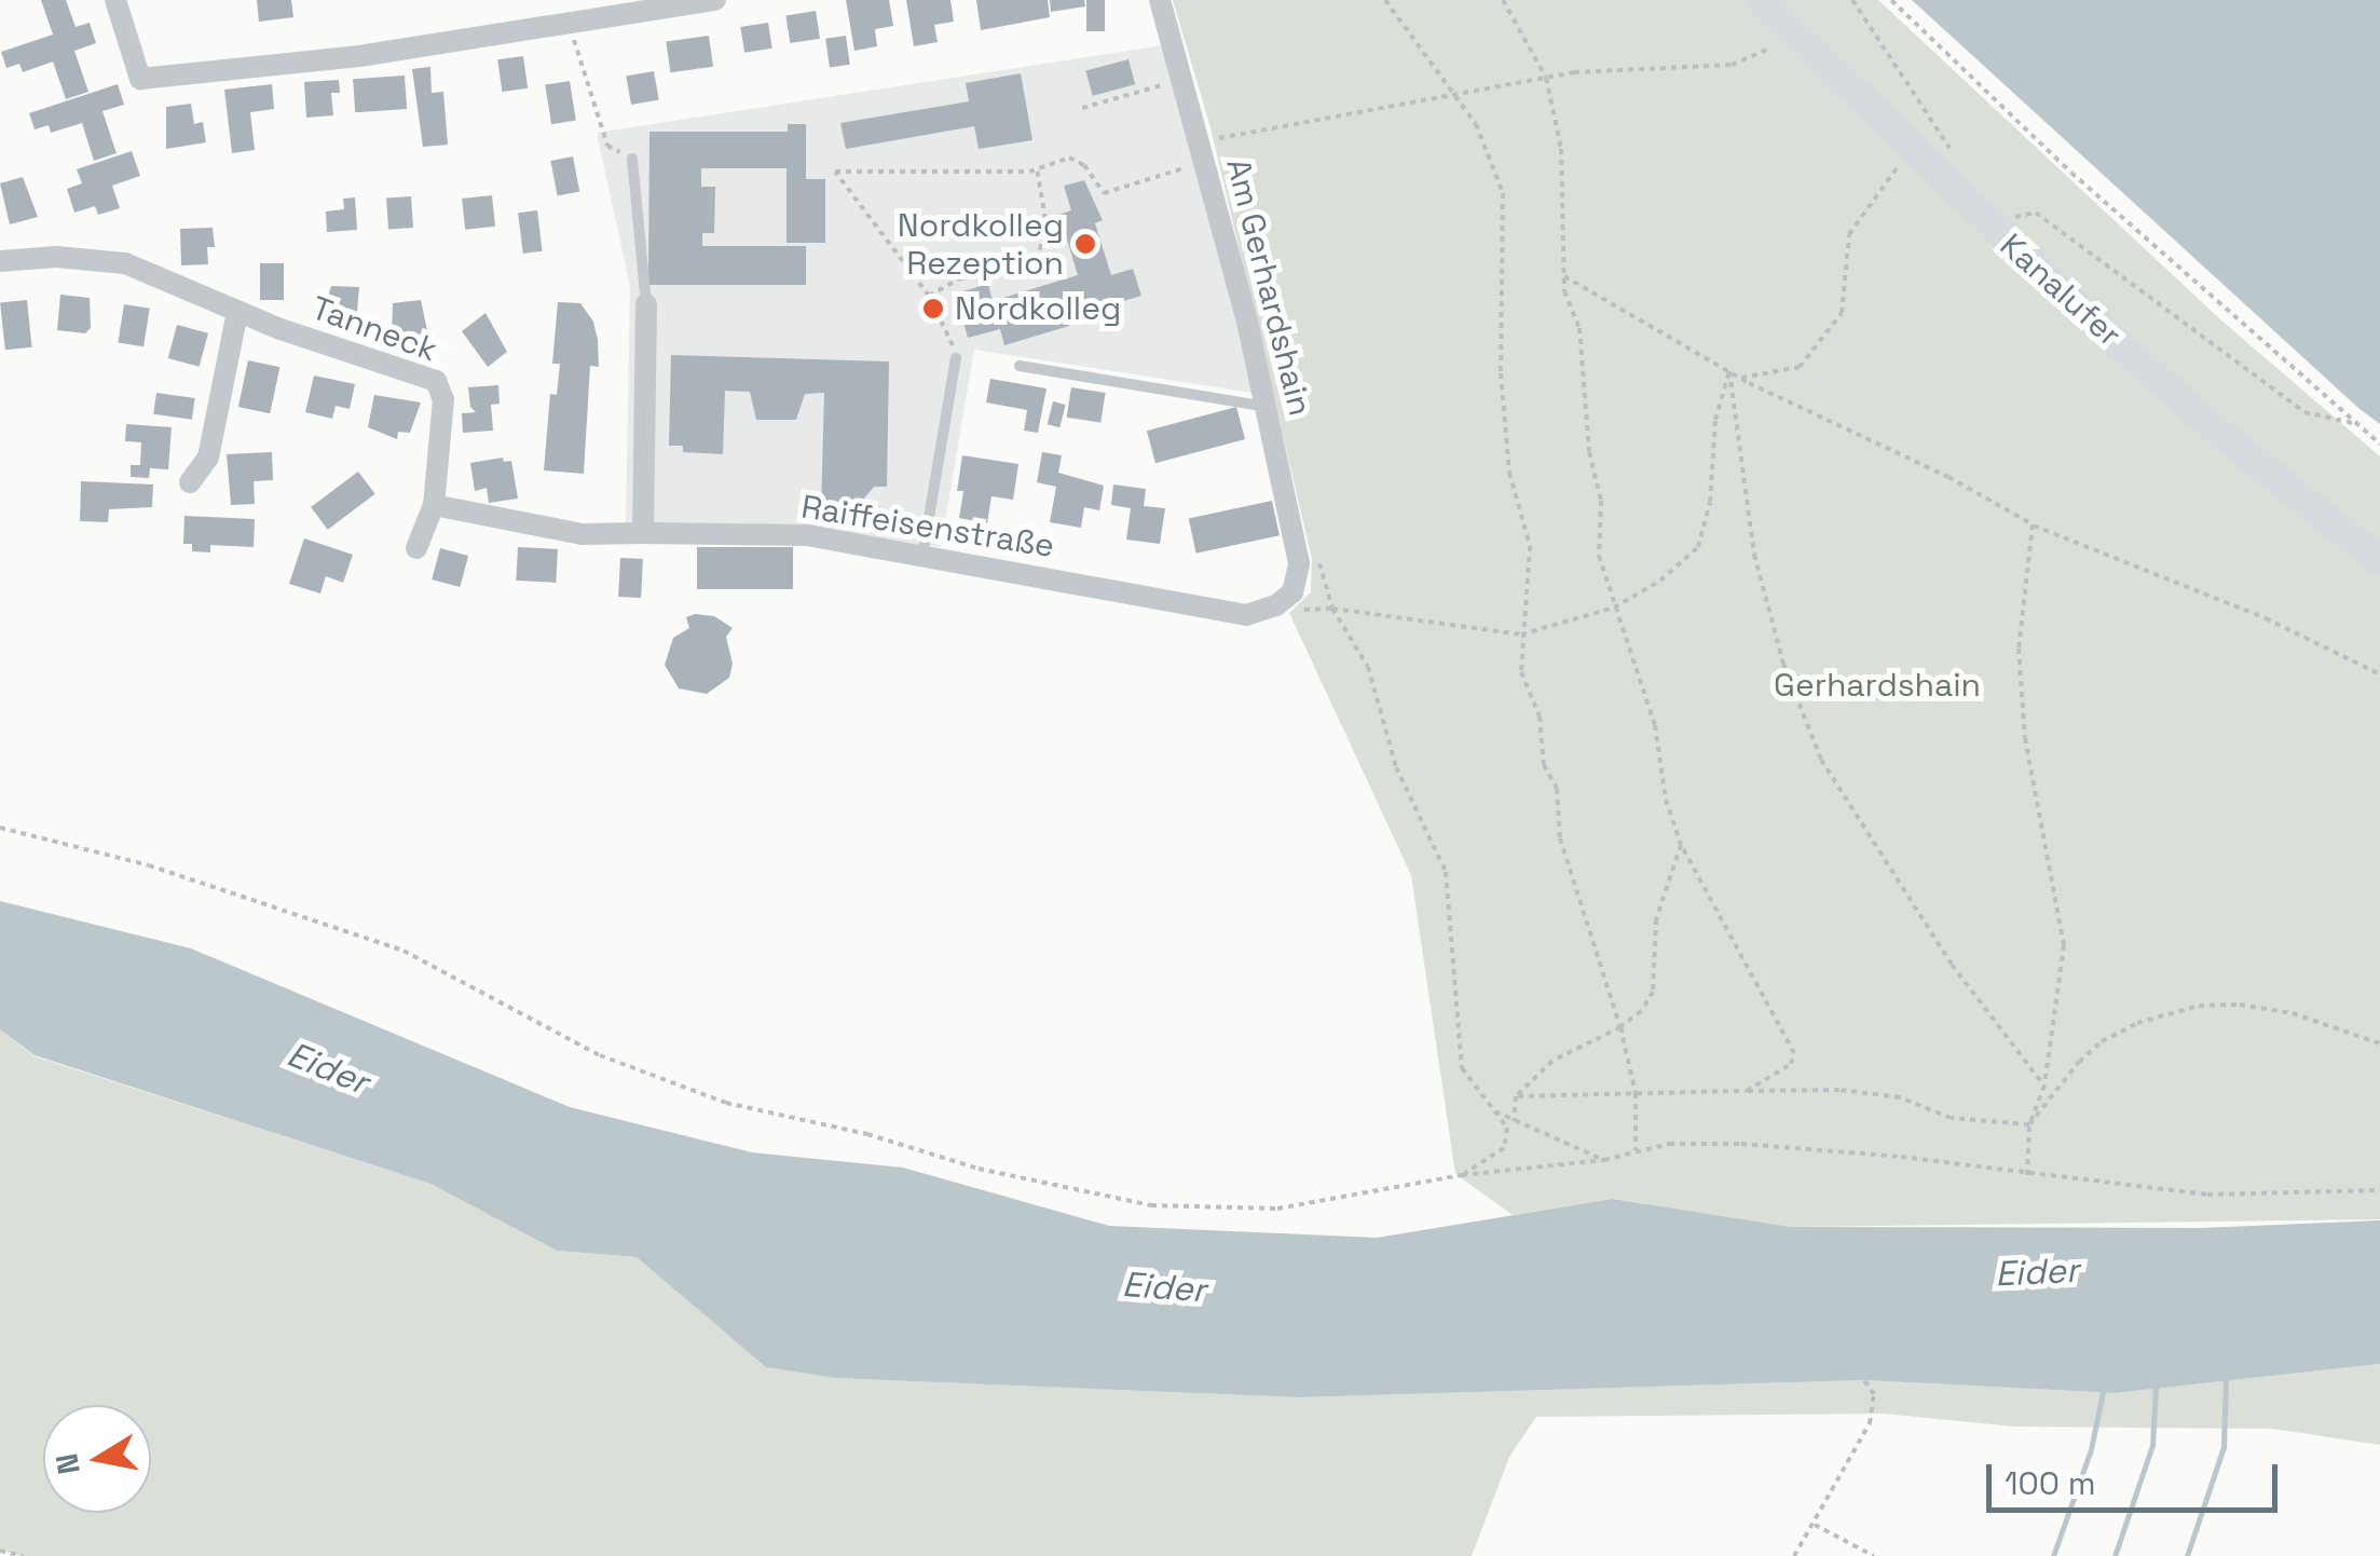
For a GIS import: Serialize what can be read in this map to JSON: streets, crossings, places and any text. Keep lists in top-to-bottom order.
{
  "streets": {
    "street": [
      "Am Gerhardshain",
      "Kanalufer",
      "Tanneck",
      "Raiffeisenstraße"
    ]
  },
  "crossings": [
    ["Am Gerhardshain", "Raiffeisenstraße"]
  ],
  "water": ["Eider"],
  "parks": ["Gerhardshain"],
  "places": ["Nordkolleg Rezeption", "Nordkolleg"],
  "scale_bar": "100 m",
  "north": "left"
}
